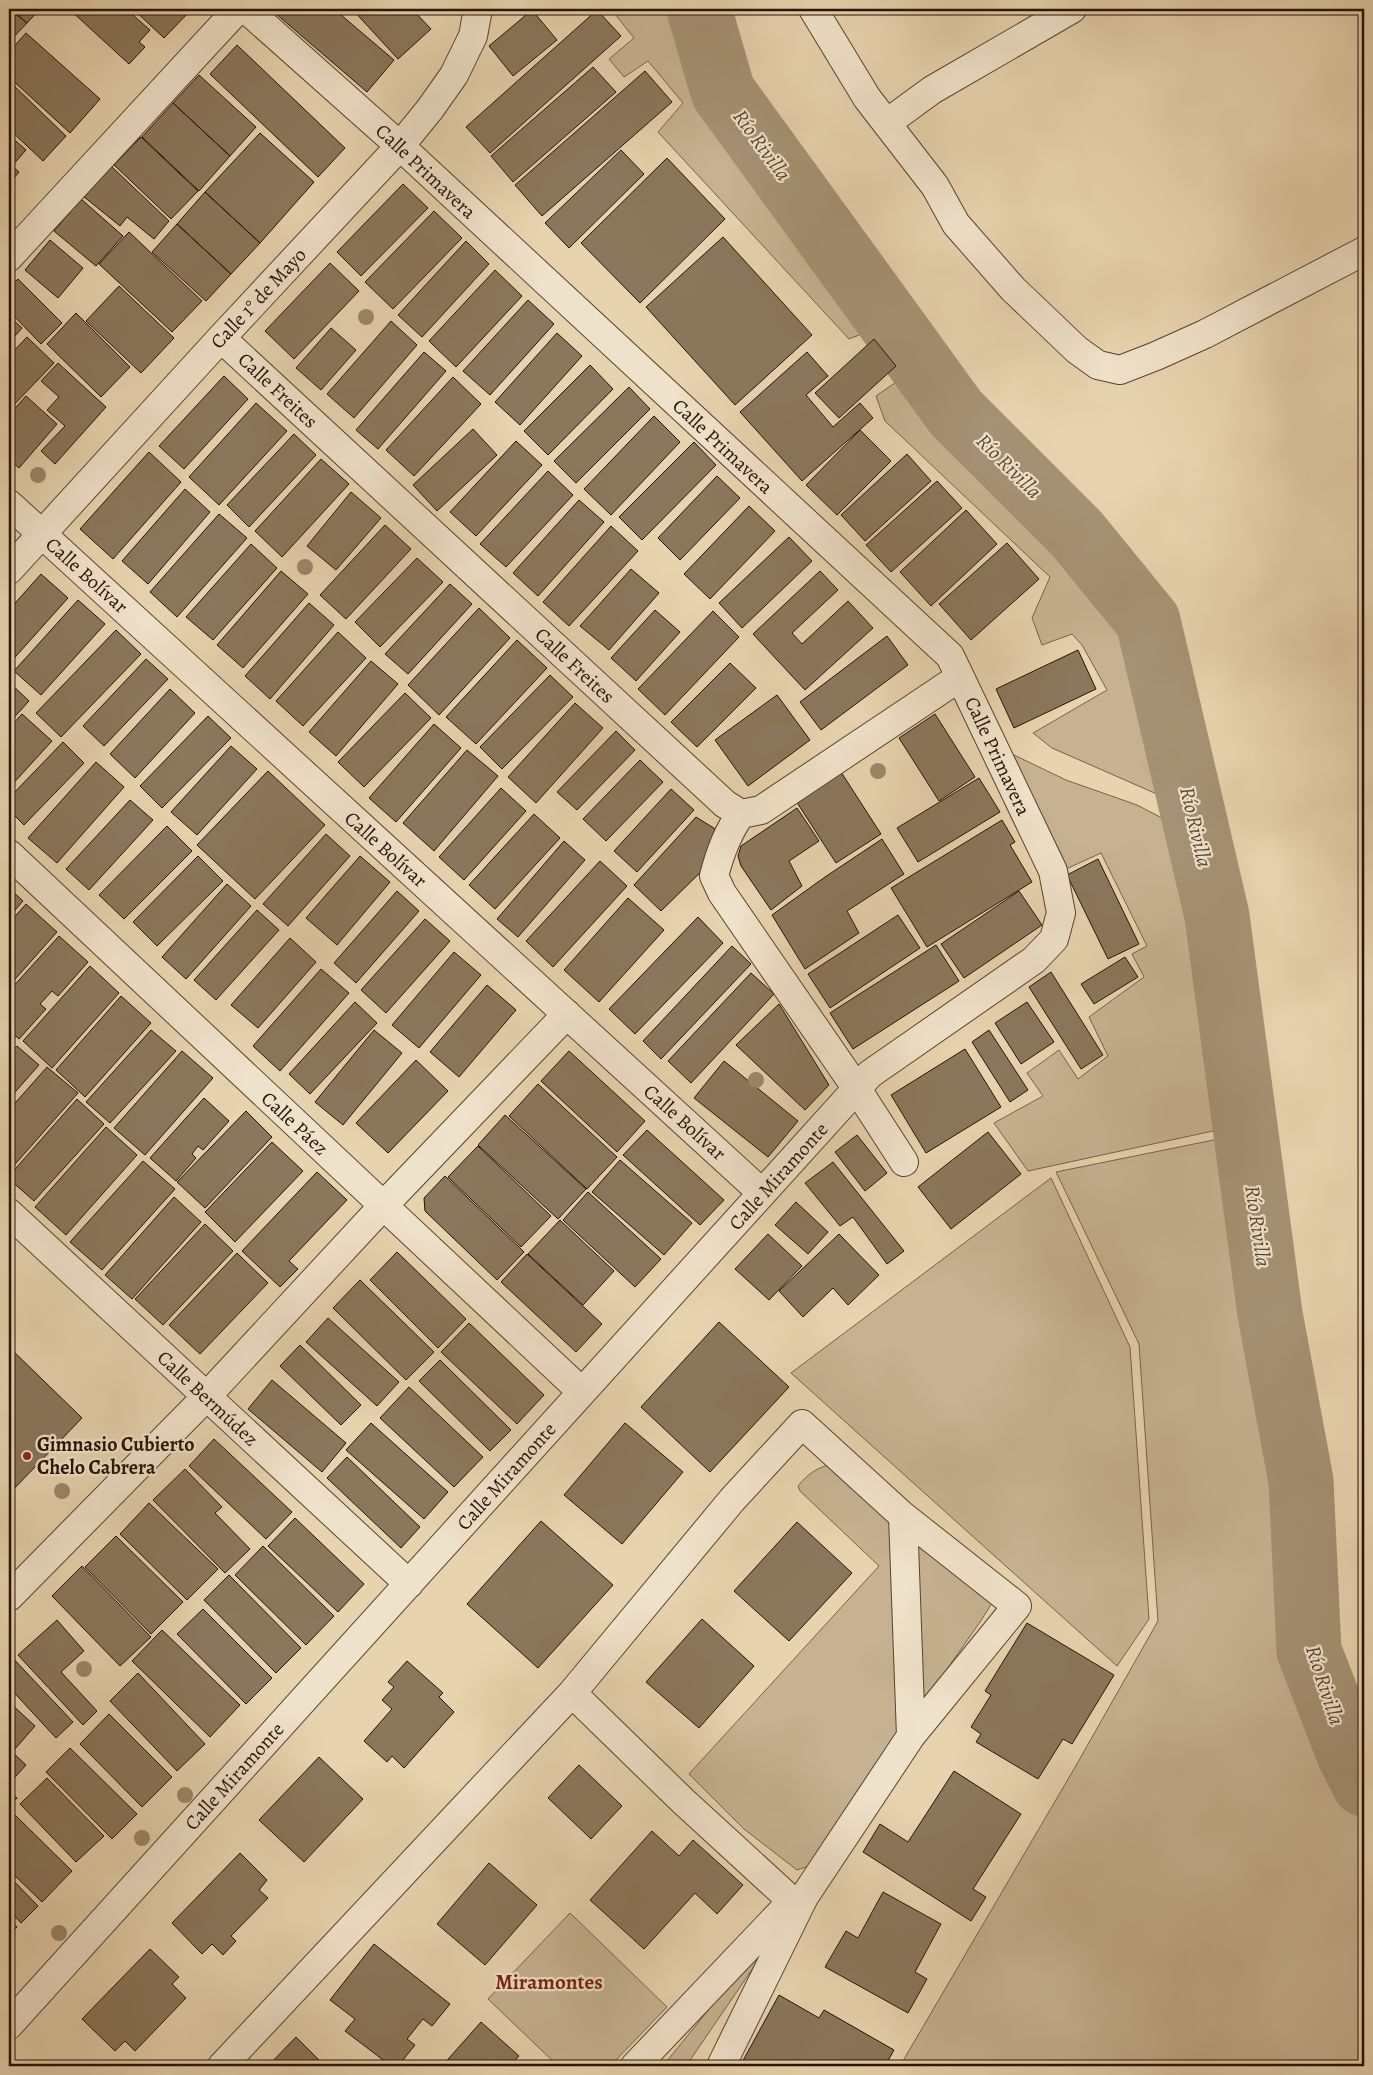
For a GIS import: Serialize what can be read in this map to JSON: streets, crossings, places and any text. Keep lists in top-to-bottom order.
{
  "streets": {
    "street": [
      "Calle Primavera",
      "Calle 1° de Mayo",
      "Calle Freites",
      "Calle Bolívar",
      "Calle Páez",
      "Calle Miramonte",
      "Calle Bermúdez"
    ]
  },
  "crossings": [
    ["Calle Primavera", "Calle 1° de Mayo"],
    ["Calle Primavera", "Calle Miramonte"],
    ["Calle 1° de Mayo", "Calle Freites"],
    ["Calle 1° de Mayo", "Calle Bolívar"],
    ["Calle Bolívar", "Calle Miramonte"],
    ["Calle Páez", "Calle Miramonte"],
    ["Calle Miramonte", "Calle Bermúdez"]
  ],
  "districts": ["Miramontes"],
  "water": ["Río Rivilla"],
  "places": ["Gimnasio Cubierto Chelo Cabrera"]
}
